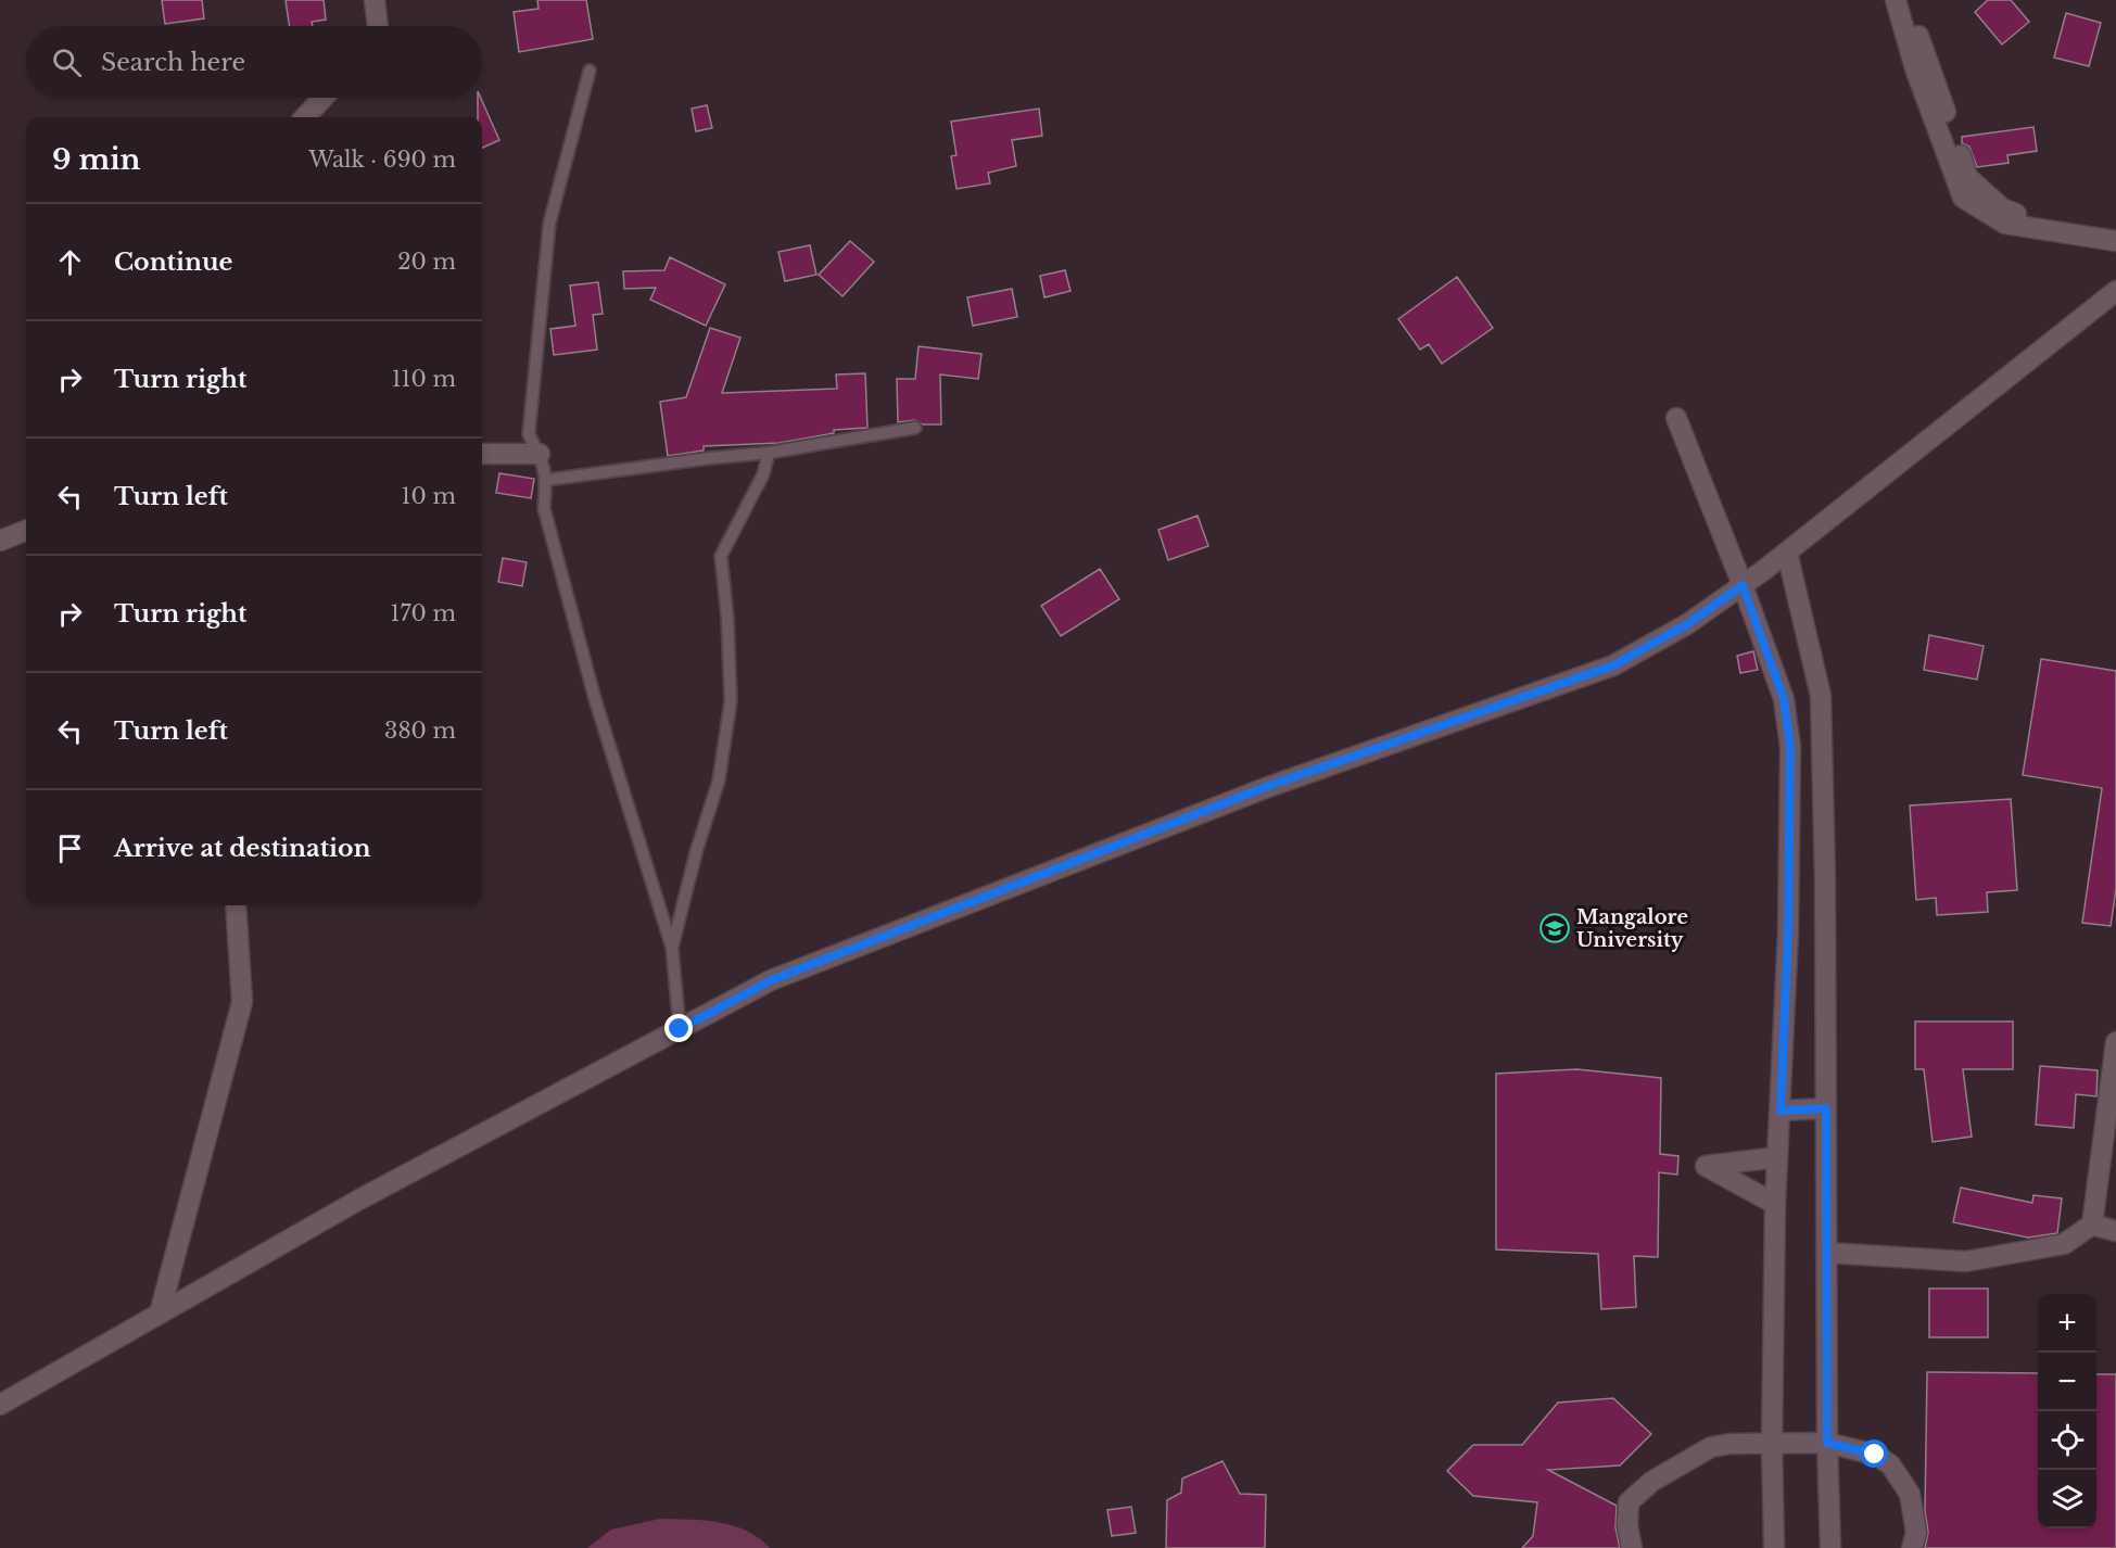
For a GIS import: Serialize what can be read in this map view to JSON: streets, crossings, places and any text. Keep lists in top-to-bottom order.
{
  "places": {
    "school or university": ["Mangalore University"]
  },
  "page": {
    "search": "Search here",
    "heading": ["9 min", "Walk · 690 m"],
    "list": [
      ["Continue", "20 m"],
      ["Turn right", "110 m"],
      ["Turn left", "10 m"],
      ["Turn right", "170 m"],
      ["Turn left", "380 m"],
      "Arrive at destination"
    ],
    "map_buttons": ["+", "−"]
  }
}
